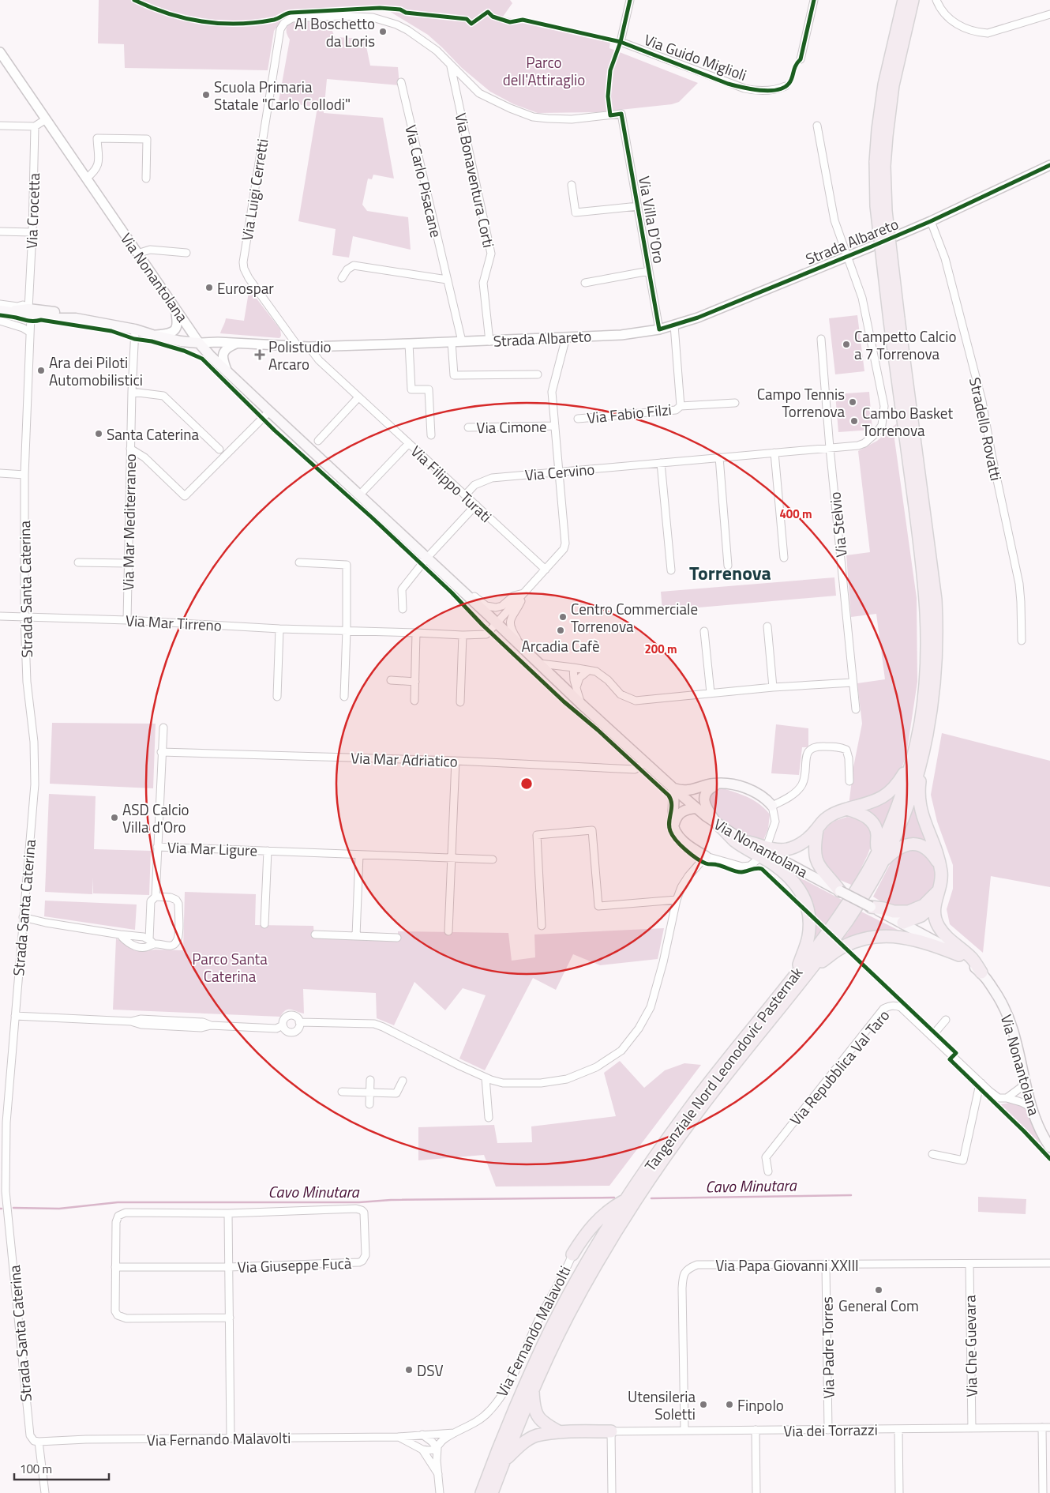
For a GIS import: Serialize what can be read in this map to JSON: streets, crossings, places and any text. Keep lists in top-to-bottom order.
{
  "streets": {
    "highway": ["Tangenziale Nord Leonodovic Pasternak"],
    "main road": ["Via Nonantolana"],
    "street": [
      "Via Guido Miglioli",
      "Via Bonaventura Corti",
      "Via Carlo Pisacane",
      "Via Luigi Cerretti",
      "Via Crocetta",
      "Via Villa D'Oro",
      "Strada Albareto",
      "Via Fabio Filzi",
      "Via Cimone",
      "Stradello Rovatti",
      "Via Cervino",
      "Via Filippo Turati",
      "Via Mar Mediterraneo",
      "Via Stelvio",
      "Strada Santa Caterina",
      "Via Mar Tirreno",
      "Via Mar Adriatico",
      "Via Mar Ligure",
      "Via Repubblica Val Taro",
      "Via Giuseppe Fucà",
      "Via Papa Giovanni XXIII",
      "Via Fernando Malavolti",
      "Via Che Guevara",
      "Via Padre Torres",
      "Via dei Torrazzi"
    ]
  },
  "crossings": [
    ["Via Bonaventura Corti", "Via Luigi Cerretti"],
    ["Via Bonaventura Corti", "Via Villa D'Oro"],
    ["Via Bonaventura Corti", "Strada Albareto"],
    ["Via Carlo Pisacane", "Strada Albareto"],
    ["Via Luigi Cerretti", "Via Villa D'Oro"],
    ["Via Luigi Cerretti", "Strada Albareto"],
    ["Via Crocetta", "Strada Santa Caterina"],
    ["Via Villa D'Oro", "Strada Albareto"],
    ["Strada Albareto", "Via Nonantolana"],
    ["Strada Albareto", "Via Fabio Filzi"],
    ["Strada Albareto", "Via Cimone"],
    ["Strada Albareto", "Stradello Rovatti"],
    ["Strada Albareto", "Via Cervino"],
    ["Strada Albareto", "Via Filippo Turati"],
    ["Via Nonantolana", "Via Cimone"],
    ["Via Nonantolana", "Via Mar Tirreno"],
    ["Via Nonantolana", "Via Mar Adriatico"],
    ["Via Nonantolana", "Via Repubblica Val Taro"],
    ["Via Cimone", "Via Cervino"],
    ["Via Cimone", "Via Filippo Turati"],
    ["Via Cimone", "Via Mar Tirreno"],
    ["Via Cervino", "Via Filippo Turati"],
    ["Via Cervino", "Via Stelvio"],
    ["Via Mar Mediterraneo", "Via Mar Tirreno"],
    ["Strada Santa Caterina", "Via Mar Tirreno"],
    ["Strada Santa Caterina", "Via Fernando Malavolti"],
    ["Via Giuseppe Fucà", "Via Fernando Malavolti"],
    ["Via Papa Giovanni XXIII", "Via Che Guevara"],
    ["Via Papa Giovanni XXIII", "Via Padre Torres"],
    ["Via Papa Giovanni XXIII", "Via dei Torrazzi"],
    ["Via Che Guevara", "Via dei Torrazzi"],
    ["Via Padre Torres", "Via dei Torrazzi"]
  ],
  "districts": ["Torrenova"],
  "water": ["Cavo Minutara"],
  "parks": ["Parco dell'Attiraglio", "Parco Santa Caterina"],
  "places": {
    "other": [
      "Al Boschetto da Loris",
      "Scuola Primaria Statale \"Carlo Collodi\"",
      "Eurospar",
      "Campetto Calcio a 7 Torrenova",
      "Ara dei Piloti Automobilistici",
      "Campo Tennis Torrenova",
      "Cambo Basket Torrenova",
      "Santa Caterina",
      "Centro Commerciale Torrenova",
      "Arcadia Cafè",
      "ASD Calcio Villa d'Oro",
      "General Com",
      "DSV",
      "Utensileria Soletti",
      "Finpolo"
    ],
    "health": ["Polistudio Arcaro"]
  },
  "scale_bar": "100 m",
  "rings": ["400 m", "200 m"]
}
